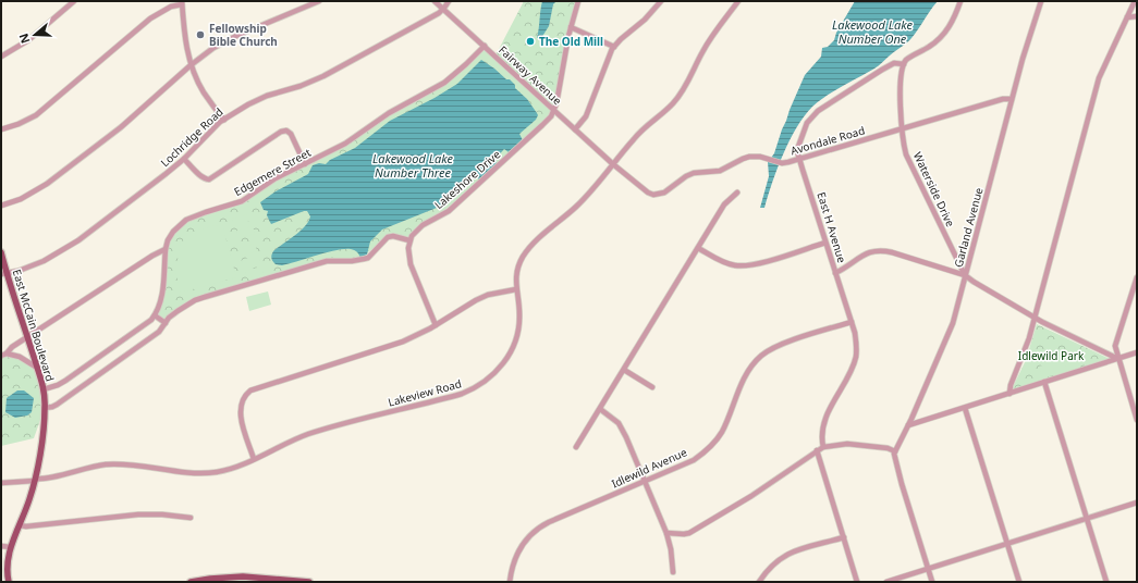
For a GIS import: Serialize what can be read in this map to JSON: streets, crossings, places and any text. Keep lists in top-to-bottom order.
{
  "streets": {
    "main road": ["East McCain Boulevard"],
    "street": [
      "Fairway Avenue",
      "Lochridge Road",
      "Avondale Road",
      "Edgemere Street",
      "Lakeshore Drive",
      "Waterside Drive",
      "East H Avenue",
      "Garland Avenue",
      "Lakeview Road",
      "Idlewild Avenue"
    ]
  },
  "crossings": [
    ["Fairway Avenue", "Lochridge Road"],
    ["Fairway Avenue", "Avondale Road"],
    ["Fairway Avenue", "Edgemere Street"],
    ["Fairway Avenue", "Lakeshore Drive"],
    ["Fairway Avenue", "Lakeview Road"],
    ["Lochridge Road", "East McCain Boulevard"],
    ["Avondale Road", "Waterside Drive"],
    ["Avondale Road", "East H Avenue"],
    ["Avondale Road", "Garland Avenue"],
    ["Avondale Road", "Lakeview Road"],
    ["Waterside Drive", "East H Avenue"],
    ["Waterside Drive", "Garland Avenue"],
    ["East H Avenue", "Idlewild Avenue"],
    ["East McCain Boulevard", "Lakeview Road"]
  ],
  "water": ["Lakewood Lake Number One", "Lakewood Lake Number Three"],
  "parks": ["Idlewild Park"],
  "places": ["Fellowship Bible Church", "The Old Mill"],
  "north": "left"
}
